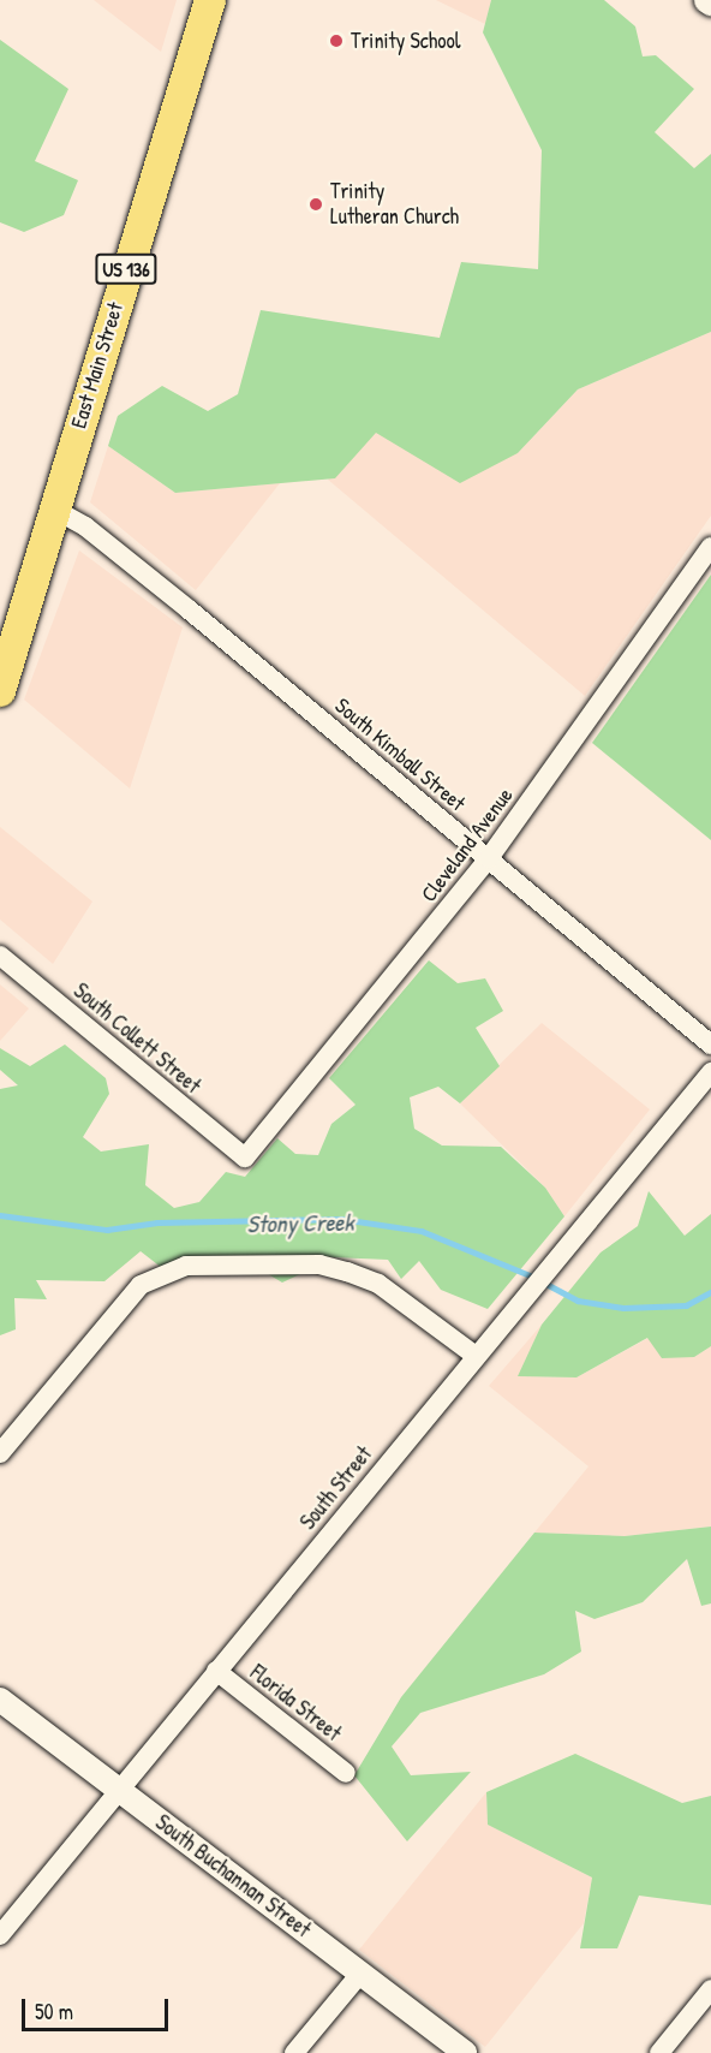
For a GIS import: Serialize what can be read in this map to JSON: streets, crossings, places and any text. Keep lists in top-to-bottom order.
{
  "streets": {
    "main road": ["US 136", "East Main Street"],
    "street": [
      "South Kimball Street",
      "Cleveland Avenue",
      "South Collett Street",
      "South Street",
      "Florida Street",
      "South Buchannan Street"
    ]
  },
  "crossings": [
    ["East Main Street", "South Kimball Street"],
    ["South Kimball Street", "Cleveland Avenue"],
    ["Cleveland Avenue", "South Collett Street"],
    ["South Street", "Florida Street"],
    ["South Street", "South Buchannan Street"]
  ],
  "water": ["Stony Creek"],
  "places": ["Trinity School", "Trinity Lutheran Church"],
  "scale_bar": "50 m"
}
